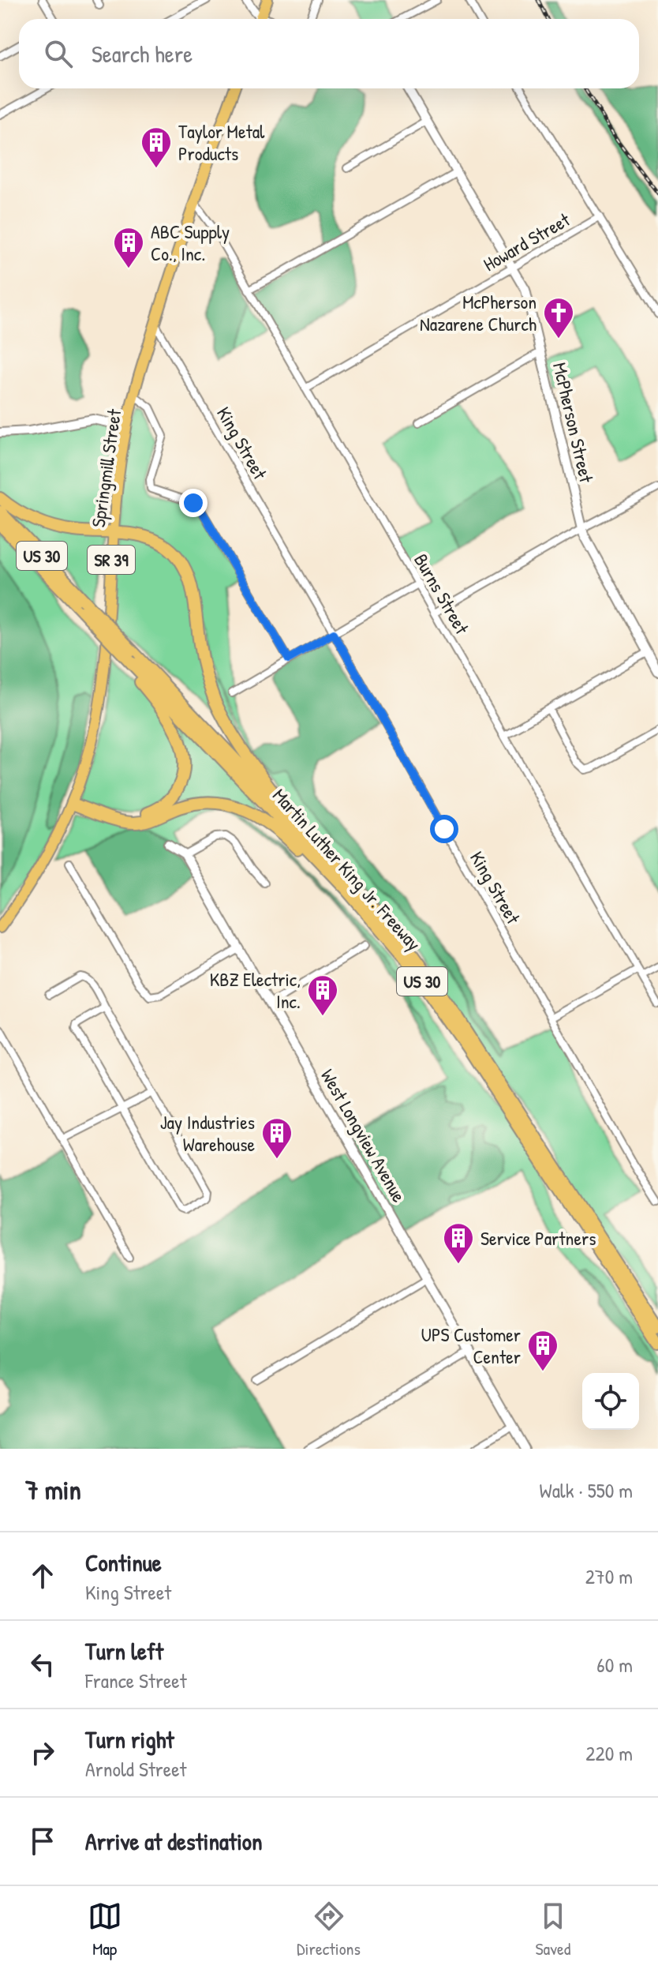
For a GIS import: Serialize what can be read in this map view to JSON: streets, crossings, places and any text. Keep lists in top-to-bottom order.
{
  "streets": {
    "highway": ["US 30", "Martin Luther King Jr. Freeway"],
    "main road": ["Springmill Street", "SR 39"],
    "street": [
      "Howard Street",
      "McPherson Street",
      "King Street",
      "Burns Street",
      "West Longview Avenue"
    ]
  },
  "crossings": [
    ["Howard Street", "McPherson Street"],
    ["Howard Street", "Burns Street"],
    ["King Street", "Springmill Street"],
    ["Springmill Street", "Burns Street"]
  ],
  "places": {
    "building": [
      "Taylor Metal Products",
      "ABC Supply Co., Inc.",
      "KBZ Electric, Inc.",
      "Jay Industries Warehouse",
      "Service Partners",
      "UPS Customer Center"
    ],
    "church": ["McPherson Nazarene Church"]
  },
  "page": {
    "search": "Search here",
    "heading": ["7 min", "Walk · 550 m"],
    "list": [
      ["Continue", "King Street", "270 m"],
      ["Turn left", "France Street", "60 m"],
      ["Turn right", "Arnold Street", "220 m"],
      "Arrive at destination"
    ],
    "nav": ["Map", "Directions", "Saved"]
  }
}
